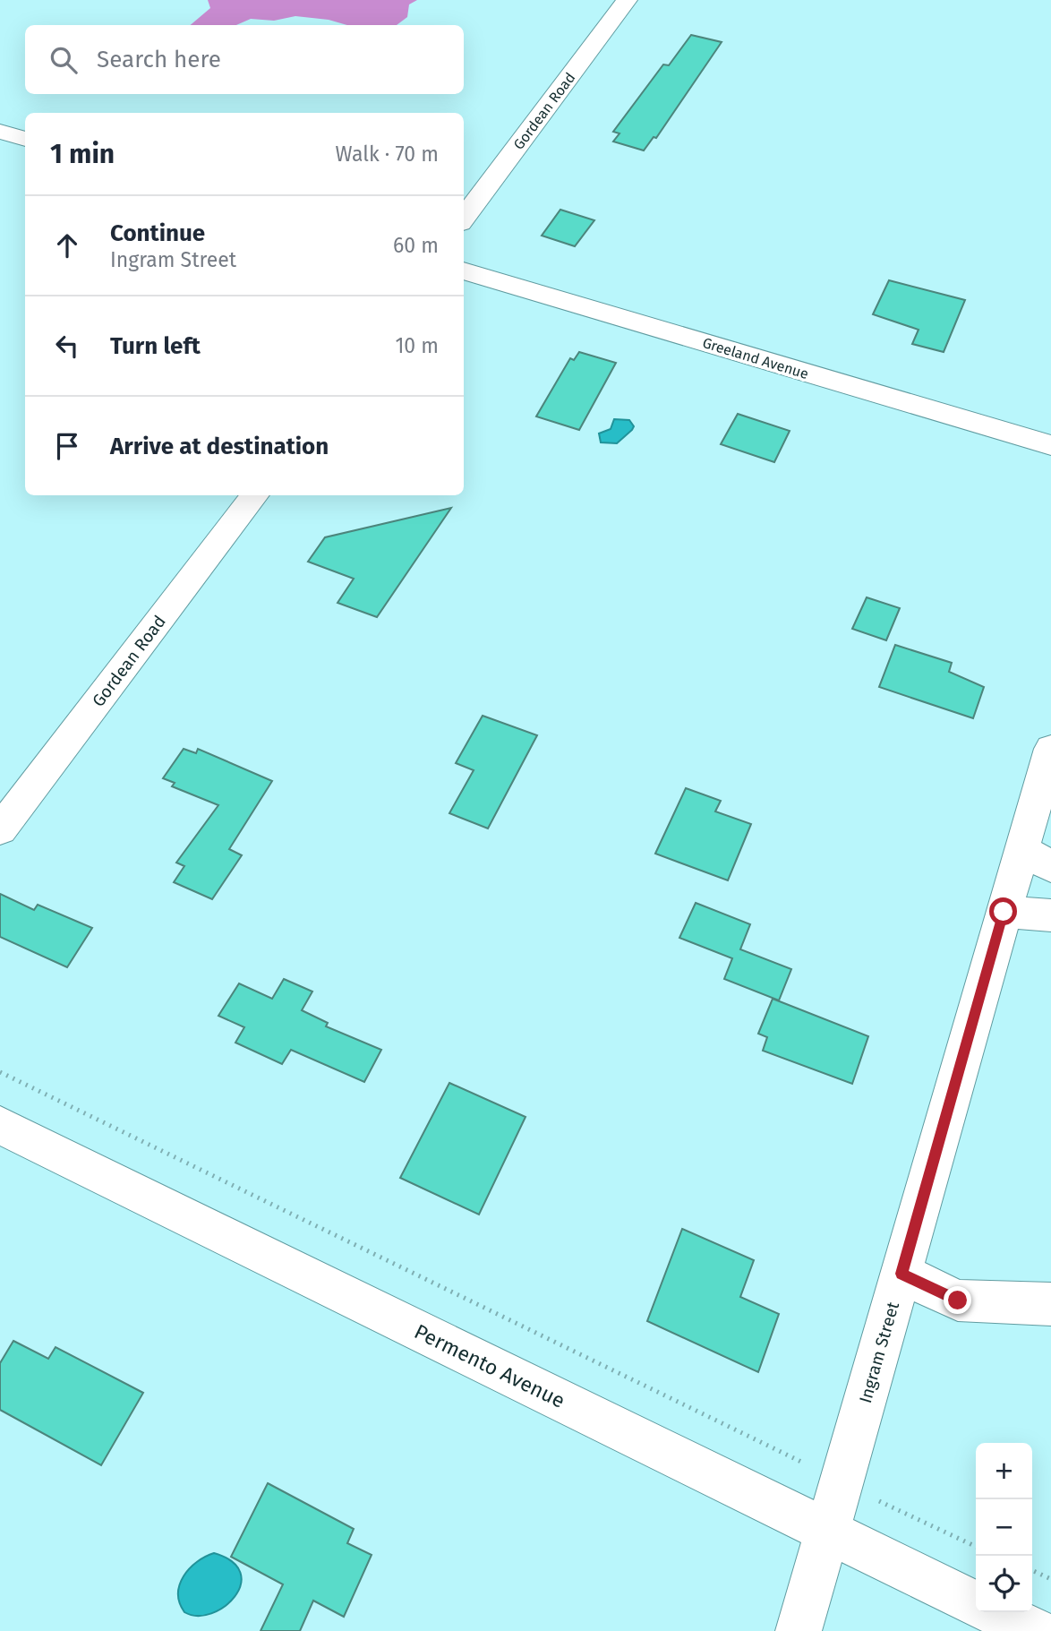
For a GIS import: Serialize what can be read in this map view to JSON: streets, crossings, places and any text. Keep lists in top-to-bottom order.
{
  "streets": {
    "street": [
      "Gordean Road",
      "Greeland Avenue",
      "Ingram Street",
      "Permento Avenue"
    ]
  },
  "crossings": [
    ["Ingram Street", "Permento Avenue"]
  ],
  "page": {
    "search": "Search here",
    "heading": ["1 min", "Walk · 70 m"],
    "list": [
      ["Continue", "Ingram Street", "60 m"],
      ["Turn left", "10 m"],
      "Arrive at destination"
    ],
    "map_buttons": ["+", "−"]
  }
}
